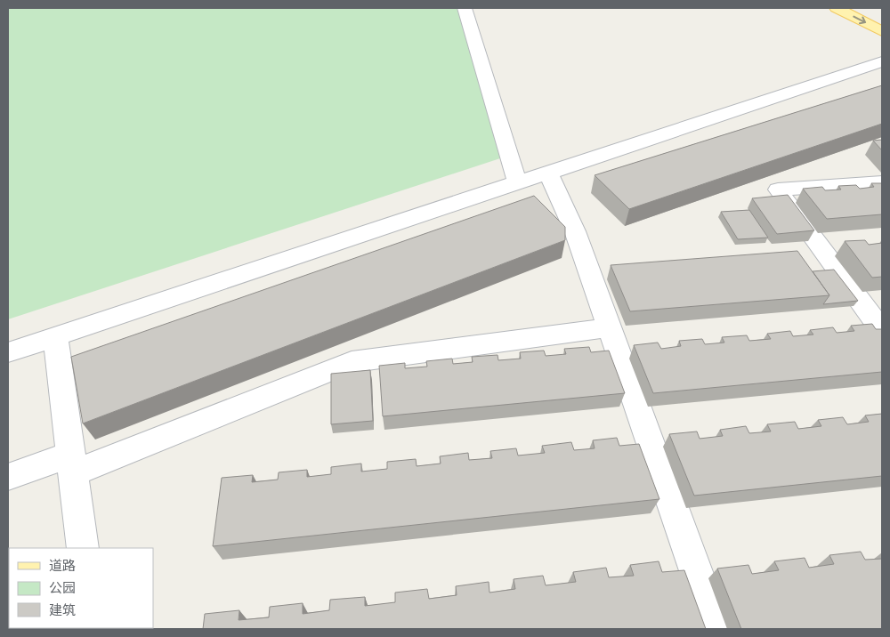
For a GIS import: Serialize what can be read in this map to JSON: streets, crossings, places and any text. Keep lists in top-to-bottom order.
{
  "legend": ["道路", "公园", "建筑"]
}
